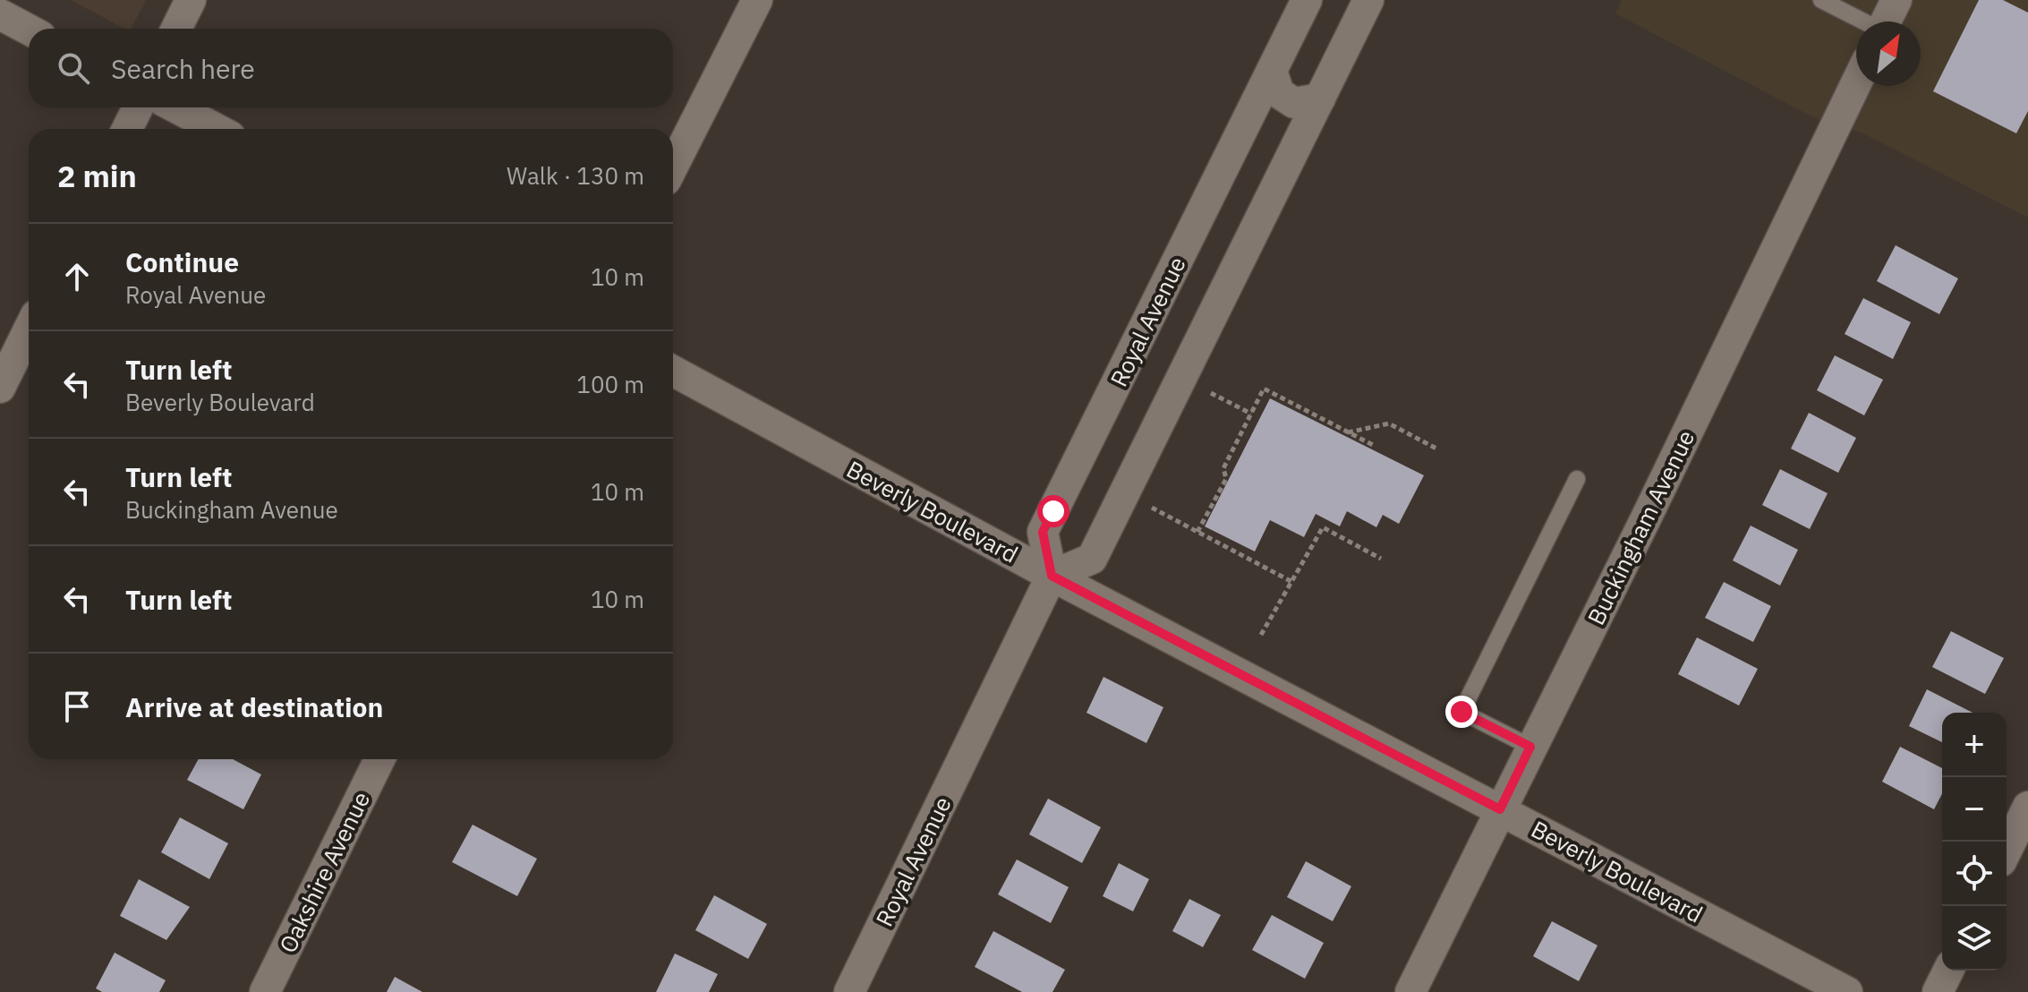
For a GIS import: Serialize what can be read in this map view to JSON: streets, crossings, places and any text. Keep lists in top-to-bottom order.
{
  "streets": {
    "street": [
      "Royal Avenue",
      "Beverly Boulevard",
      "Buckingham Avenue",
      "Oakshire Avenue"
    ]
  },
  "crossings": [
    ["Royal Avenue", "Beverly Boulevard"],
    ["Beverly Boulevard", "Buckingham Avenue"]
  ],
  "north": "top right",
  "page": {
    "search": "Search here",
    "heading": ["2 min", "Walk · 130 m"],
    "list": [
      ["Continue", "Royal Avenue", "10 m"],
      ["Turn left", "Beverly Boulevard", "100 m"],
      ["Turn left", "Buckingham Avenue", "10 m"],
      ["Turn left", "10 m"],
      "Arrive at destination"
    ],
    "map_buttons": ["+", "−"]
  }
}
